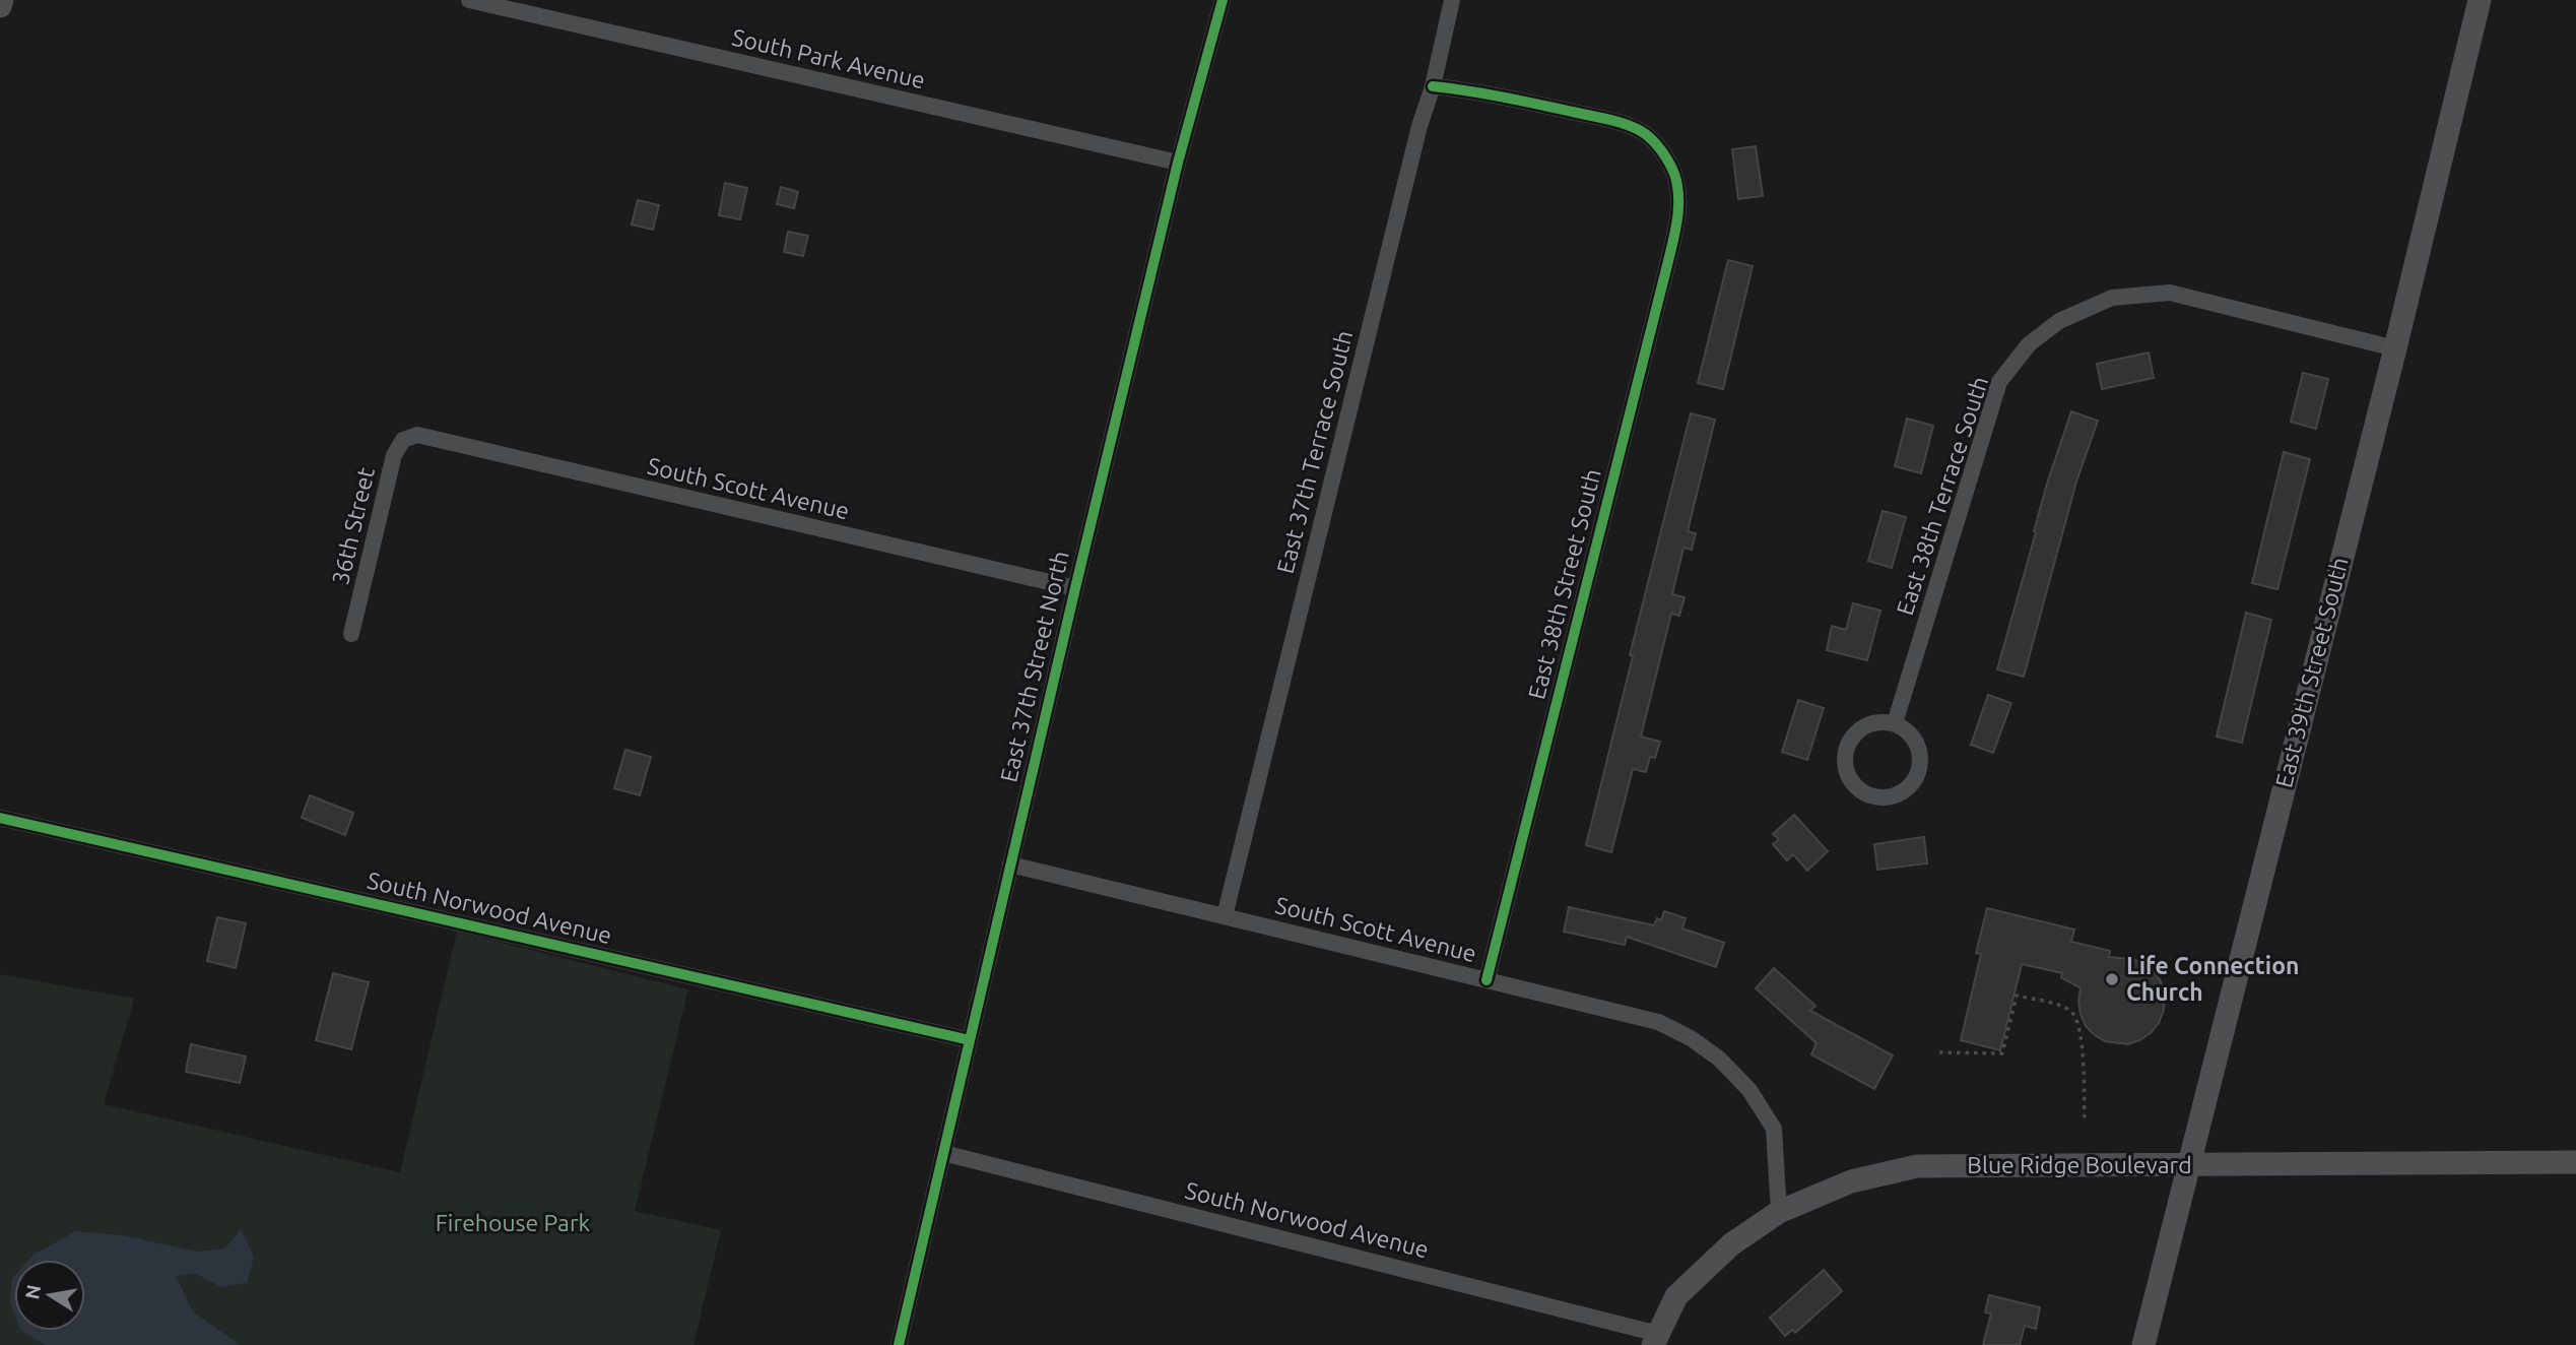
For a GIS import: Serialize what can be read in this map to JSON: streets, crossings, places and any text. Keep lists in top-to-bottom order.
{
  "streets": {
    "main road": ["East 39th Street South", "Blue Ridge Boulevard"],
    "street": [
      "South Park Avenue",
      "East 37th Terrace South",
      "South Scott Avenue",
      "East 38th Terrace South",
      "36th Street",
      "East 38th Street South",
      "East 37th Street North",
      "South Norwood Avenue"
    ]
  },
  "crossings": [
    ["South Park Avenue", "East 37th Street North"],
    ["East 37th Terrace South", "South Scott Avenue"],
    ["East 37th Terrace South", "East 38th Street South"],
    ["South Scott Avenue", "36th Street"],
    ["South Scott Avenue", "East 38th Street South"],
    ["South Scott Avenue", "East 37th Street North"],
    ["South Scott Avenue", "Blue Ridge Boulevard"],
    ["East 38th Terrace South", "East 39th Street South"],
    ["East 37th Street North", "South Norwood Avenue"],
    ["East 39th Street South", "Blue Ridge Boulevard"],
    ["South Norwood Avenue", "Blue Ridge Boulevard"]
  ],
  "parks": ["Firehouse Park"],
  "places": ["Life Connection Church"],
  "north": "left"
}
